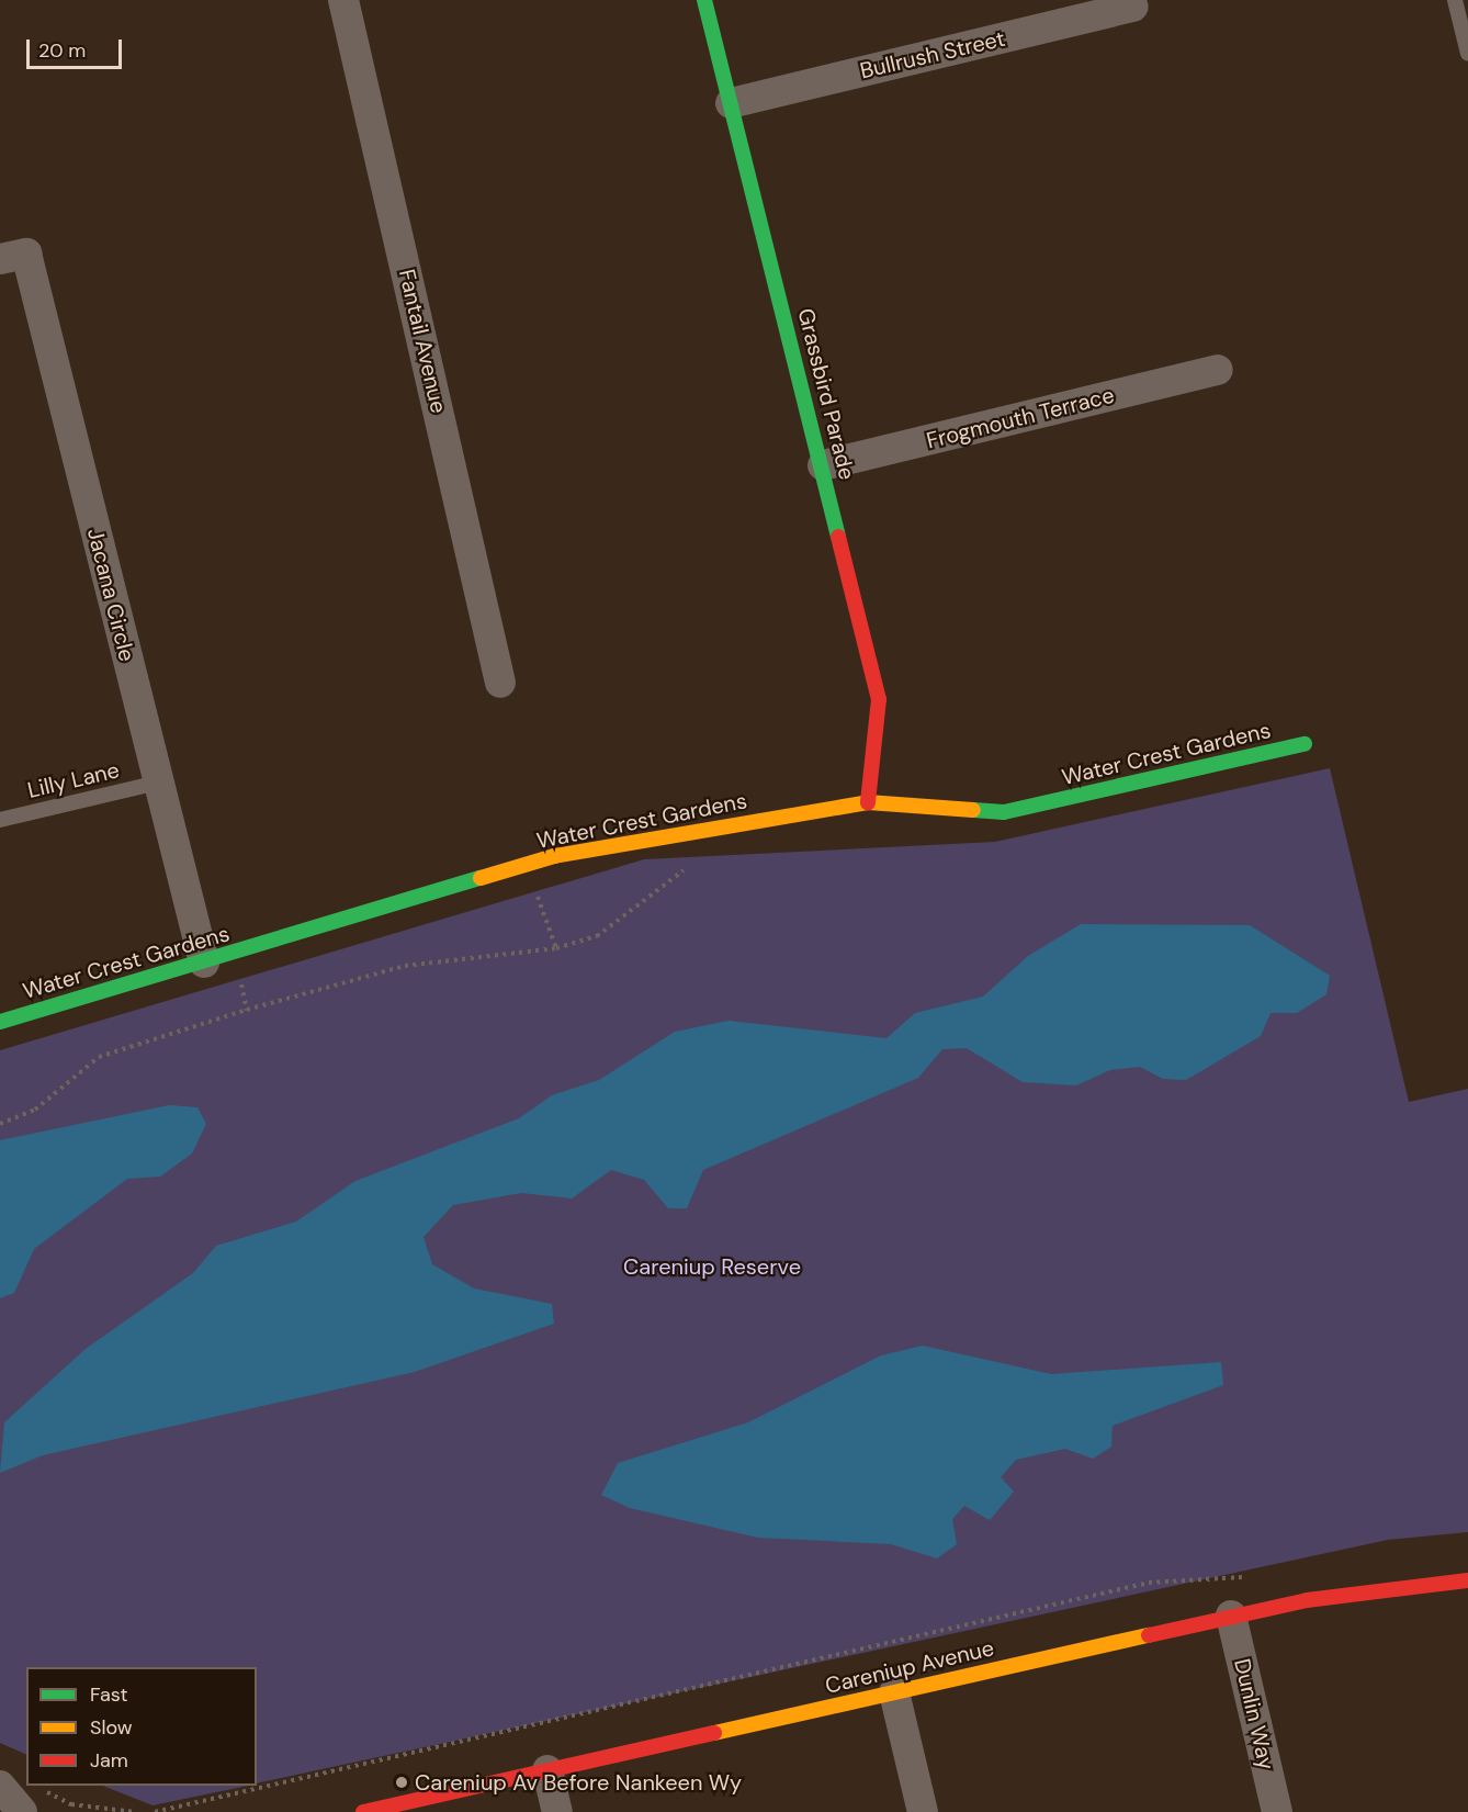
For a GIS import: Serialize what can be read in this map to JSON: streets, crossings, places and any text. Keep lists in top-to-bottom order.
{
  "streets": {
    "street": [
      "Bullrush Street",
      "Fantail Avenue",
      "Grassbird Parade",
      "Frogmouth Terrace",
      "Jacana Circle",
      "Water Crest Gardens",
      "Careniup Avenue",
      "Dunlin Way"
    ],
    "lane": ["Lilly Lane"]
  },
  "crossings": [
    ["Bullrush Street", "Grassbird Parade"],
    ["Grassbird Parade", "Frogmouth Terrace"],
    ["Grassbird Parade", "Water Crest Gardens"],
    ["Jacana Circle", "Water Crest Gardens"],
    ["Jacana Circle", "Lilly Lane"],
    ["Careniup Avenue", "Dunlin Way"]
  ],
  "parks": ["Careniup Reserve"],
  "places": ["Careniup Av Before Nankeen Wy"],
  "legend": ["Fast", "Slow", "Jam"],
  "scale_bar": "20 m"
}
